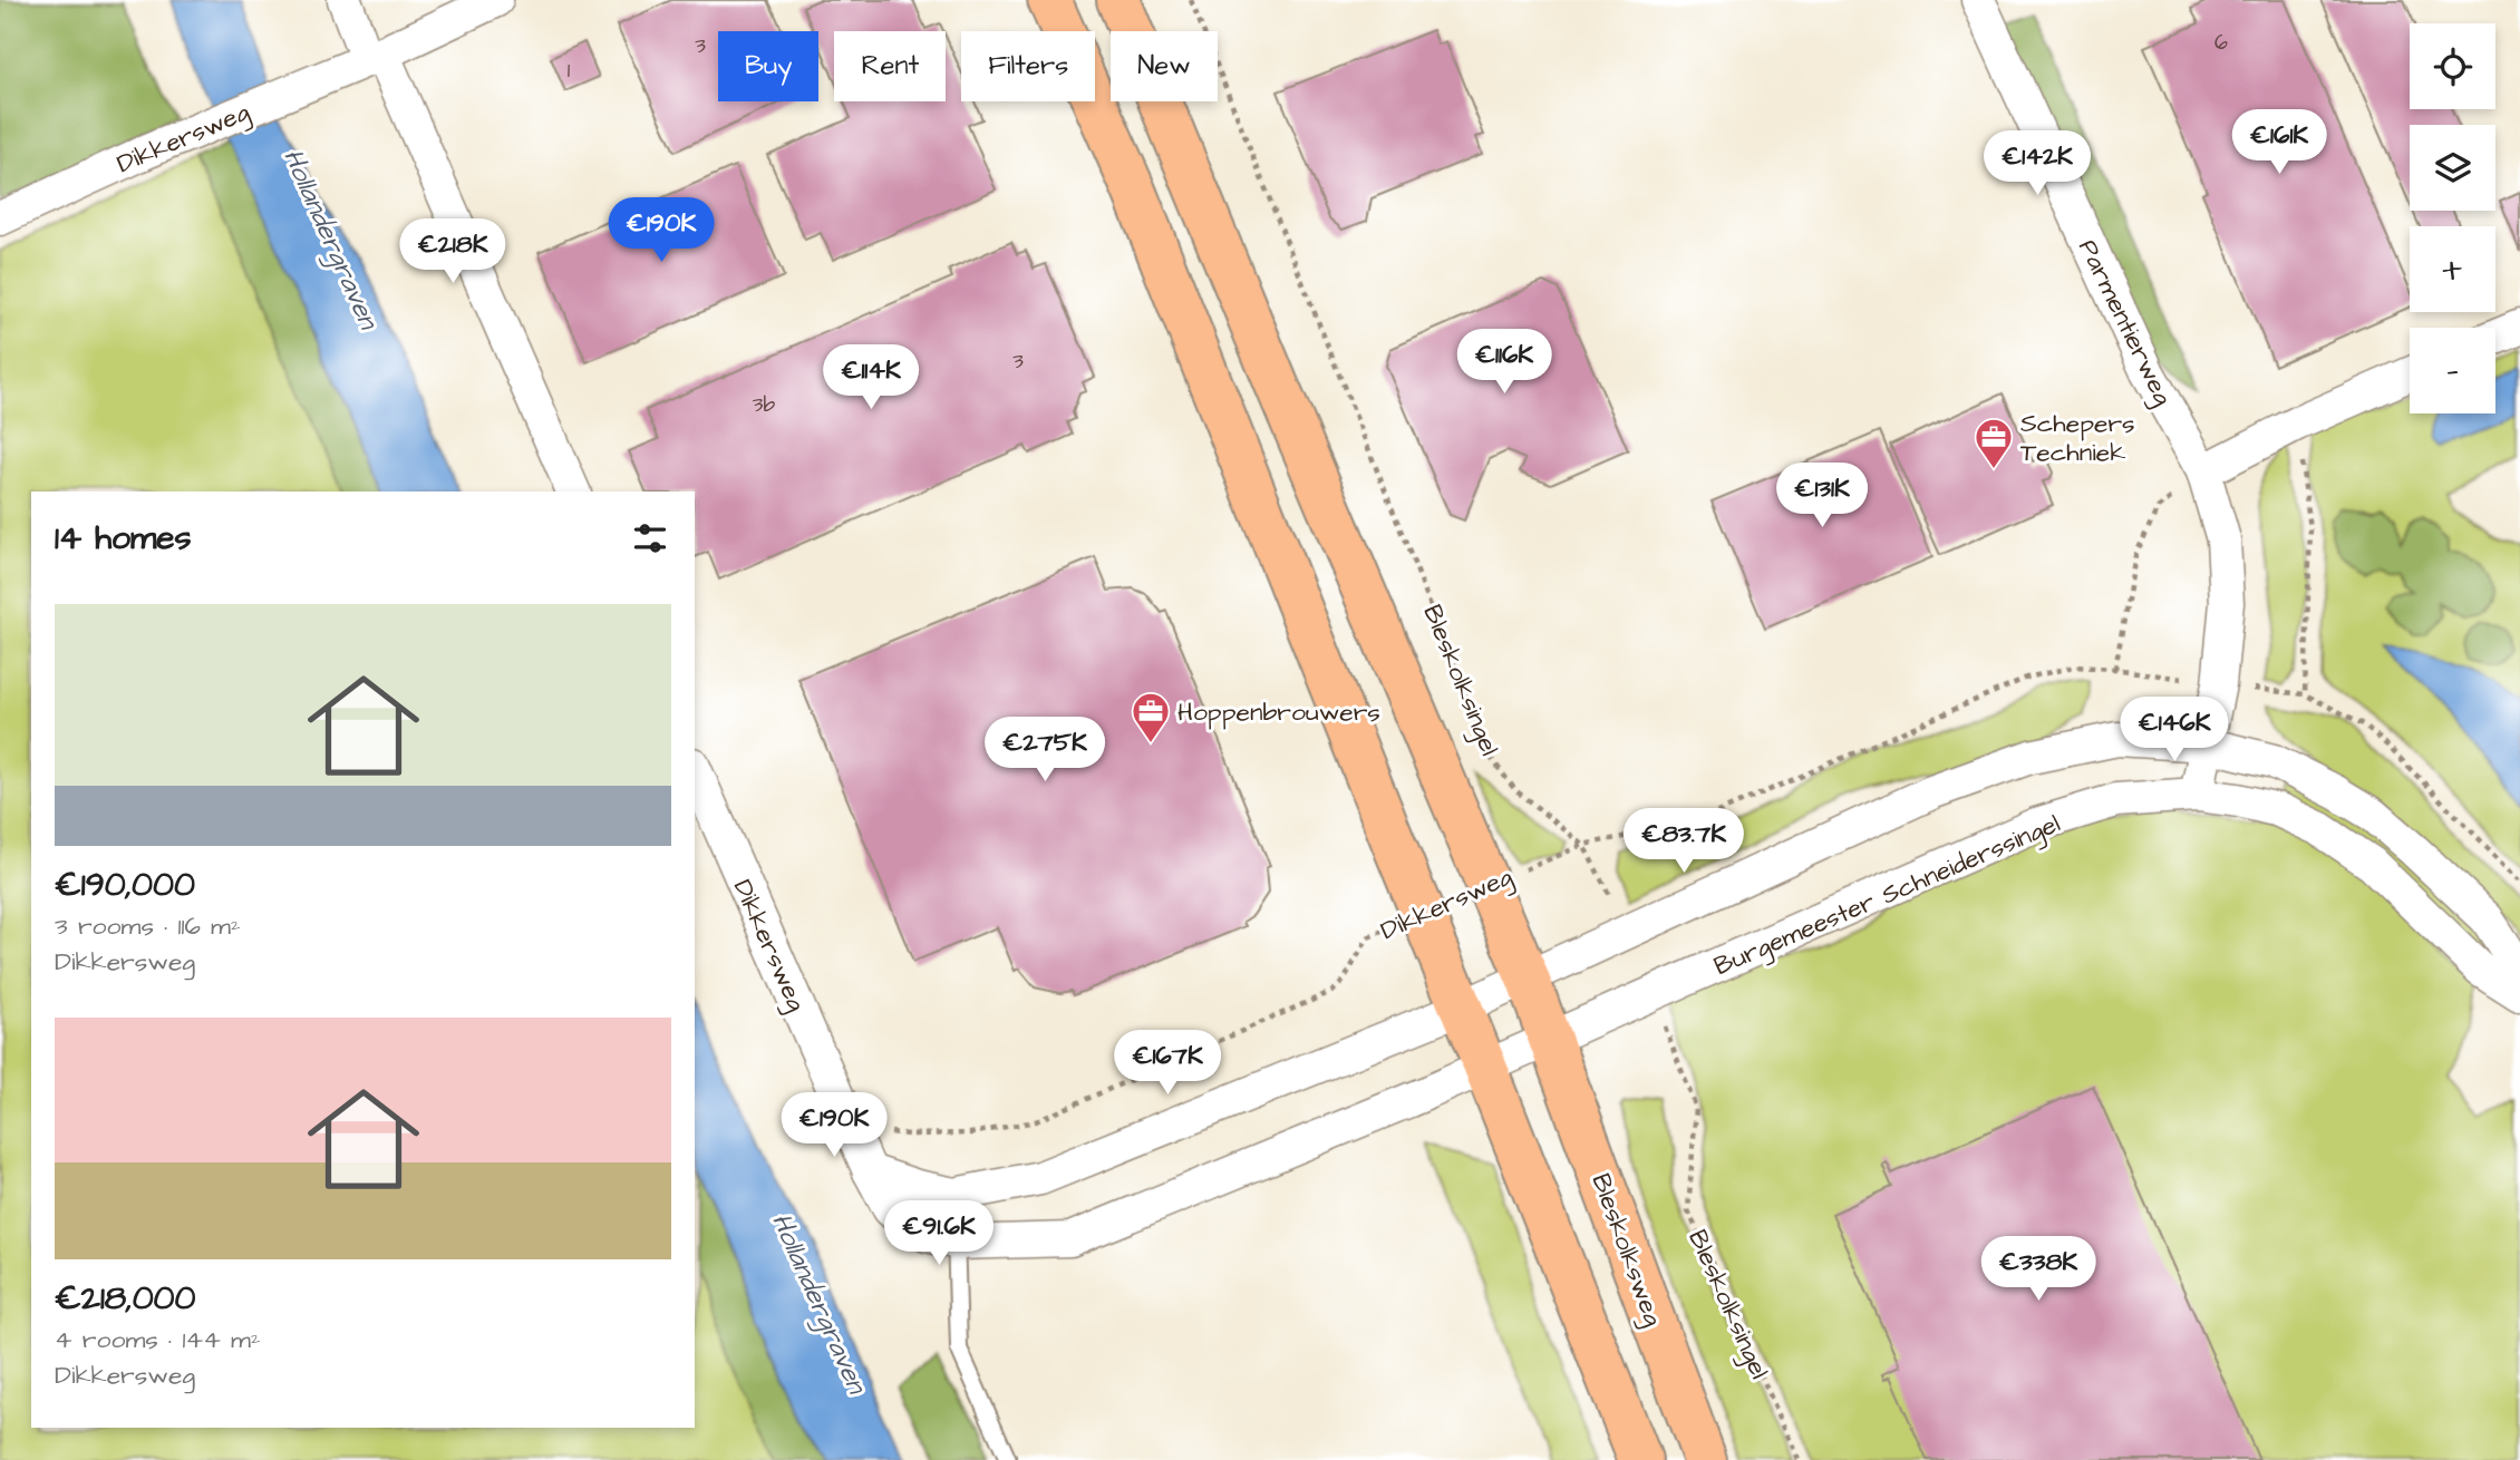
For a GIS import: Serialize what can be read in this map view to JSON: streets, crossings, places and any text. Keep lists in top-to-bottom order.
{
  "streets": {
    "main road": ["Bleskolksweg"],
    "street": ["Dikkersweg", "Parmentierweg", "Burgemeester Schneiderssingel"],
    "path": ["Bleskolksingel"]
  },
  "crossings": [
    ["Dikkersweg", "Bleskolksingel"],
    ["Dikkersweg", "Burgemeester Schneiderssingel"],
    ["Parmentierweg", "Burgemeester Schneiderssingel"],
    ["Bleskolksingel", "Burgemeester Schneiderssingel"],
    ["Burgemeester Schneiderssingel", "Bleskolksweg"]
  ],
  "water": ["Hollandergraven"],
  "places": {
    "office": ["Schepers Techniek", "Hoppenbrouwers"]
  },
  "house_numbers": [
    "6",
    "3",
    "1",
    "3",
    "3b"
  ],
  "page": {
    "map_buttons": ["+", "−"],
    "chip": [
      "Buy",
      "Rent",
      "Filters",
      "New"
    ],
    "price": [
      "€161K",
      "€142K",
      "€190K",
      "€218K",
      "€116K",
      "€114K",
      "€131K",
      "€146K",
      "€275K",
      "€83.7K",
      "€167K",
      "€190K",
      "€91.6K",
      "€338K"
    ],
    "heading": "14 homes",
    "list": [
      {
        "name": "€190,000",
        "note": "3 rooms · 116 m² · Dikkersweg"
      },
      {
        "name": "€218,000",
        "note": "4 rooms · 144 m² · Dikkersweg"
      }
    ]
  }
}
